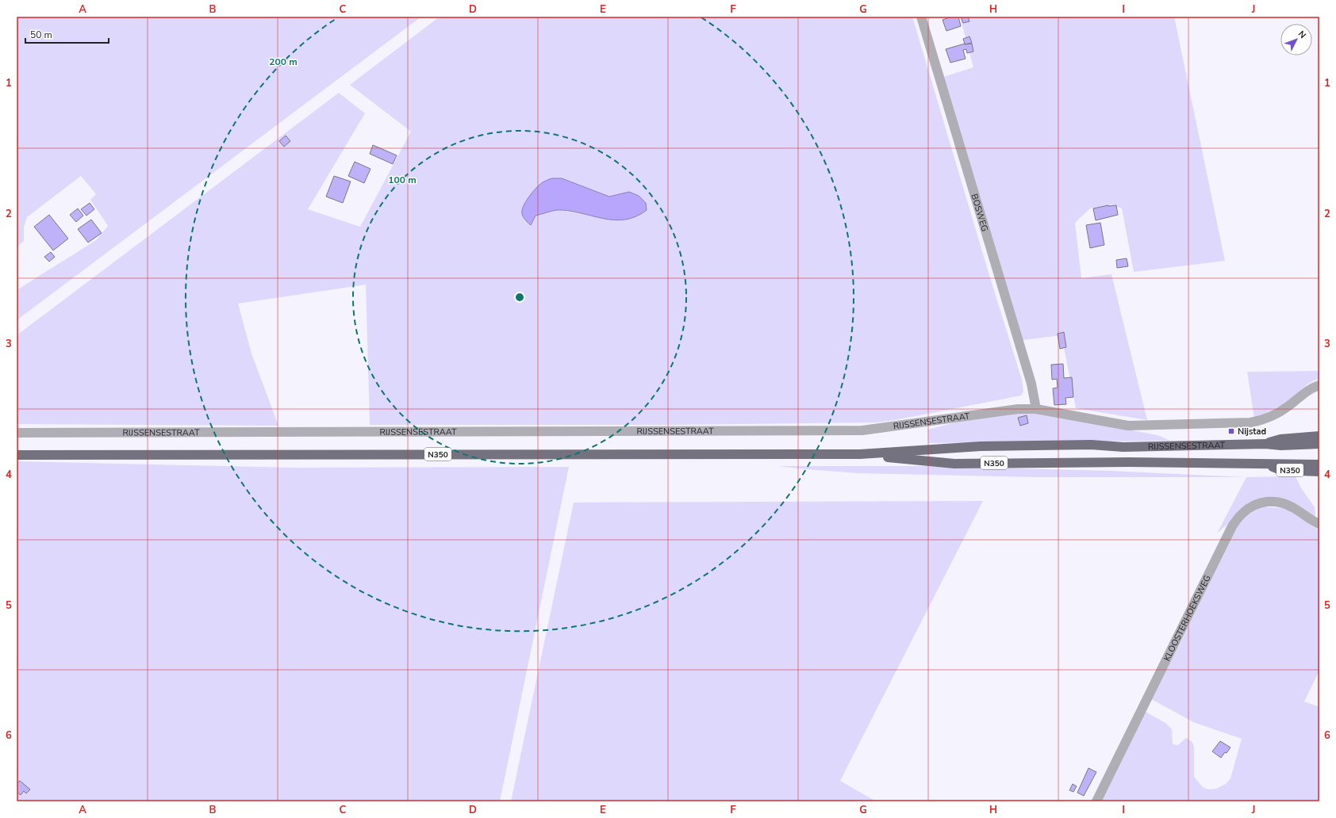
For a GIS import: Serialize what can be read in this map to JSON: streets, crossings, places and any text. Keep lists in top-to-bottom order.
{
  "streets": {
    "main road": ["RIJSSENSESTRAAT", "N350"],
    "street": ["BOSWEG", "KLOOSTERHOEKSWEG"]
  },
  "crossings": [
    ["BOSWEG", "RIJSSENSESTRAAT"]
  ],
  "places": {
    "transit": ["Nijstad"]
  },
  "scale_bar": "50 m",
  "north": "top right",
  "grid": {
    "columns": [
      "A",
      "B",
      "C",
      "D",
      "E",
      "F",
      "G",
      "H",
      "I",
      "J"
    ],
    "rows": [
      "1",
      "2",
      "3",
      "4",
      "5",
      "6"
    ]
  },
  "rings": ["200 m", "100 m"]
}
